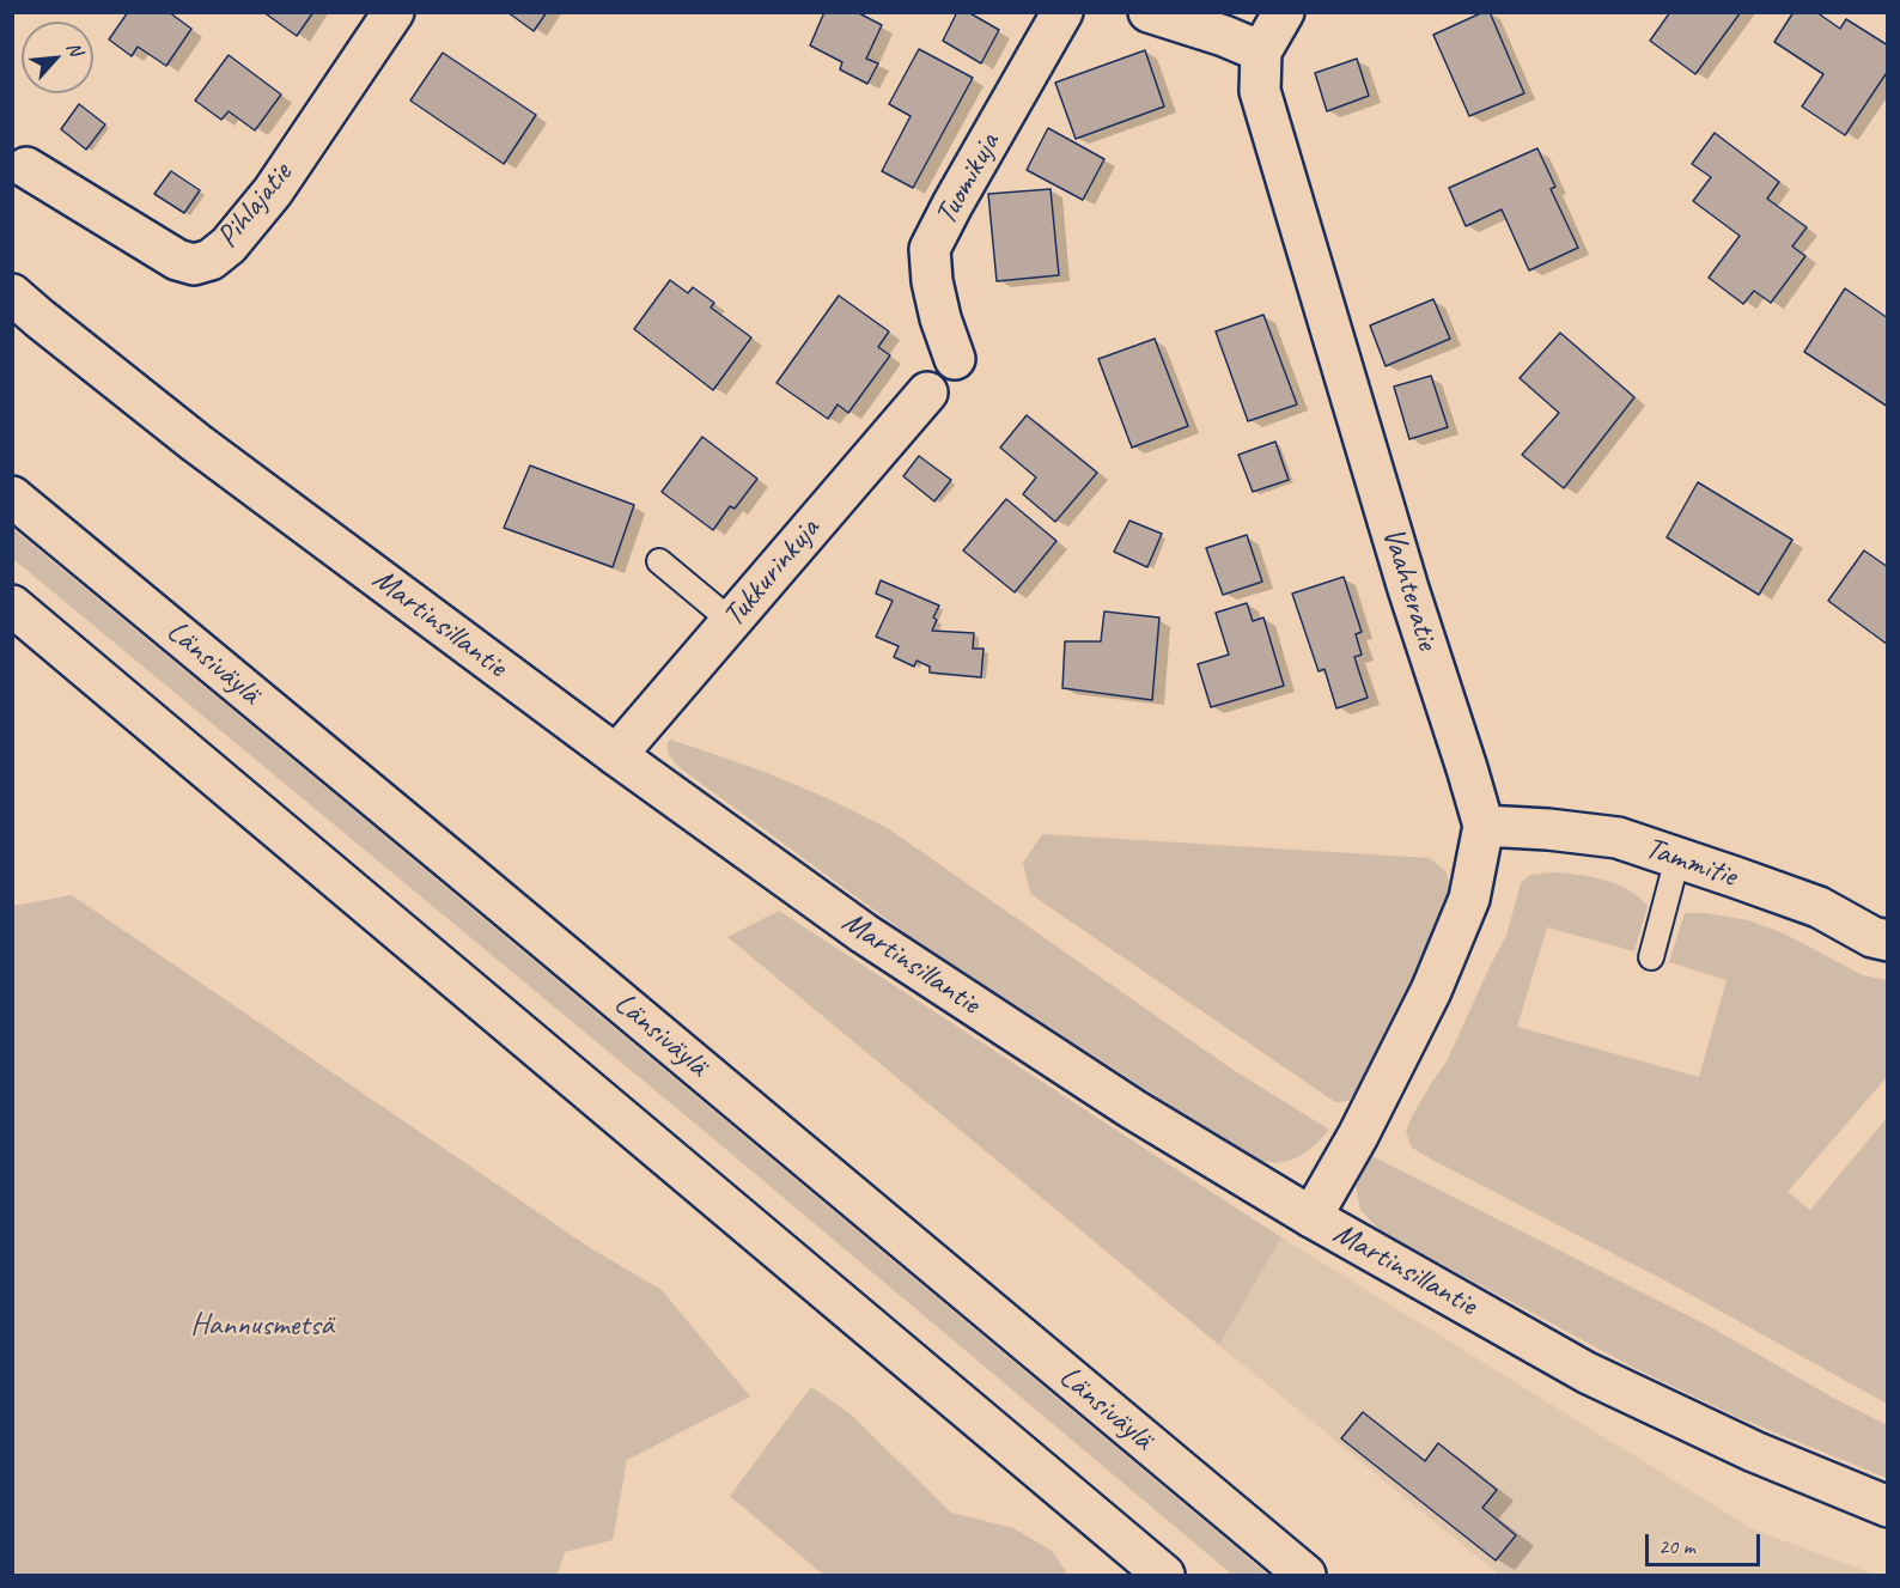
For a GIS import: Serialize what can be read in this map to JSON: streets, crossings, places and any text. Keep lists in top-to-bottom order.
{
  "streets": {
    "main road": [
      "Tuomikuja",
      "Pihlajatie",
      "Tukkurinkuja",
      "Vaahteratie",
      "Martinsillantie",
      "Länsiväylä",
      "Tammitie"
    ]
  },
  "crossings": [
    ["Tukkurinkuja", "Martinsillantie"],
    ["Vaahteratie", "Martinsillantie"],
    ["Vaahteratie", "Tammitie"]
  ],
  "parks": ["Hannusmetsä"],
  "scale_bar": "20 m",
  "north": "top right"
}
